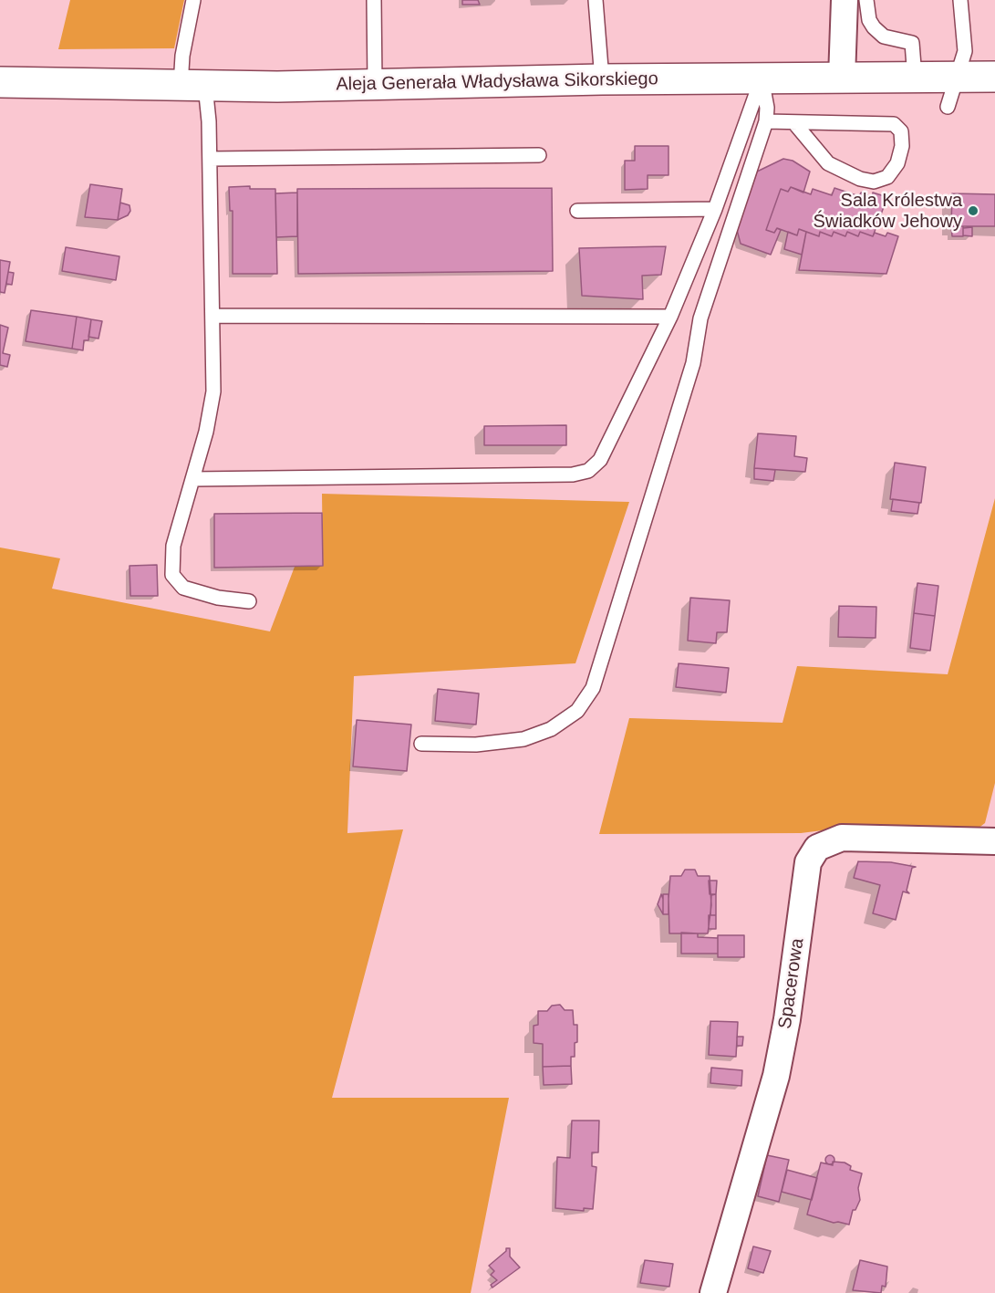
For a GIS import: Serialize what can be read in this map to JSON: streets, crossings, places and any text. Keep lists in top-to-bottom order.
{
  "streets": {
    "main road": ["Aleja Generała Władysława Sikorskiego"],
    "street": ["Spacerowa"]
  },
  "places": ["Sala Królestwa Świadków Jehowy"]
}
